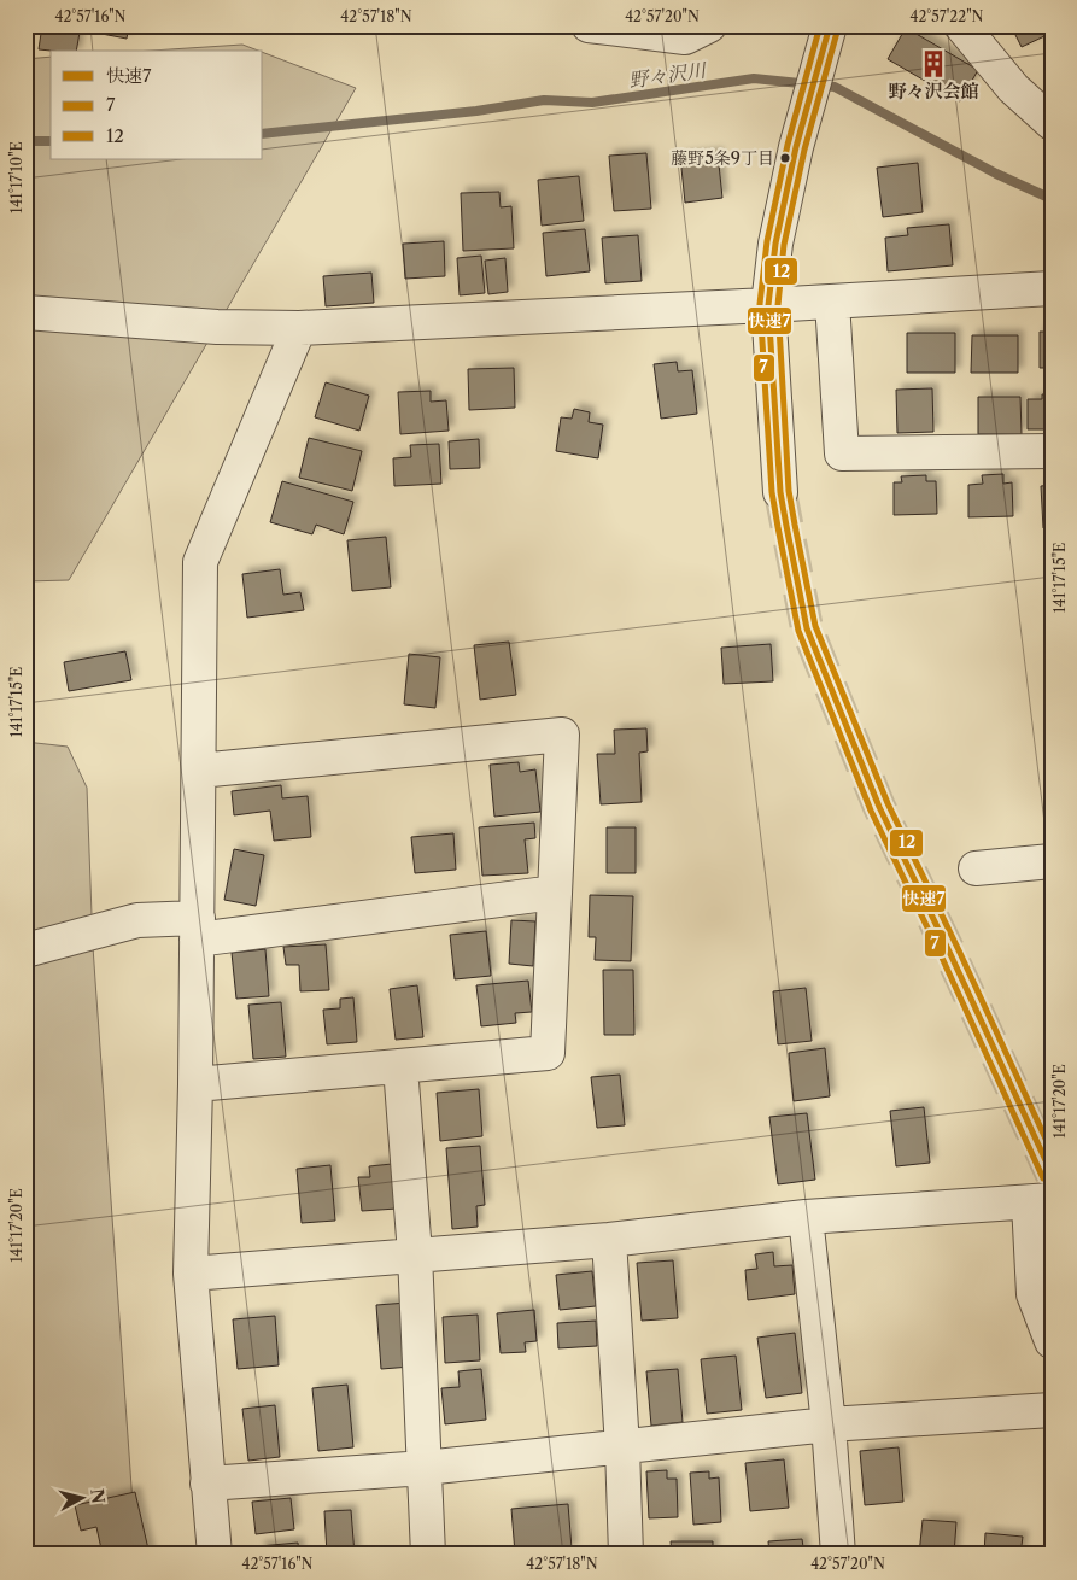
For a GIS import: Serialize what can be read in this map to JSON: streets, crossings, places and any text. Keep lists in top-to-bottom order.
{
  "water": ["野々沢川"],
  "places": {
    "building": ["野々沢会館"],
    "other": ["藤野5条9丁目"]
  },
  "lines": ["transit line 快速7", "transit line 7", "transit line 12"],
  "legend": ["快速7", "7", "12"],
  "north": "right",
  "coordinates": [
    "42°57'16\"N",
    "42°57'18\"N",
    "42°57'20\"N",
    "42°57'22\"N",
    "141°17'10\"E",
    "141°17'15\"E",
    "141°17'20\"E"
  ]
}
